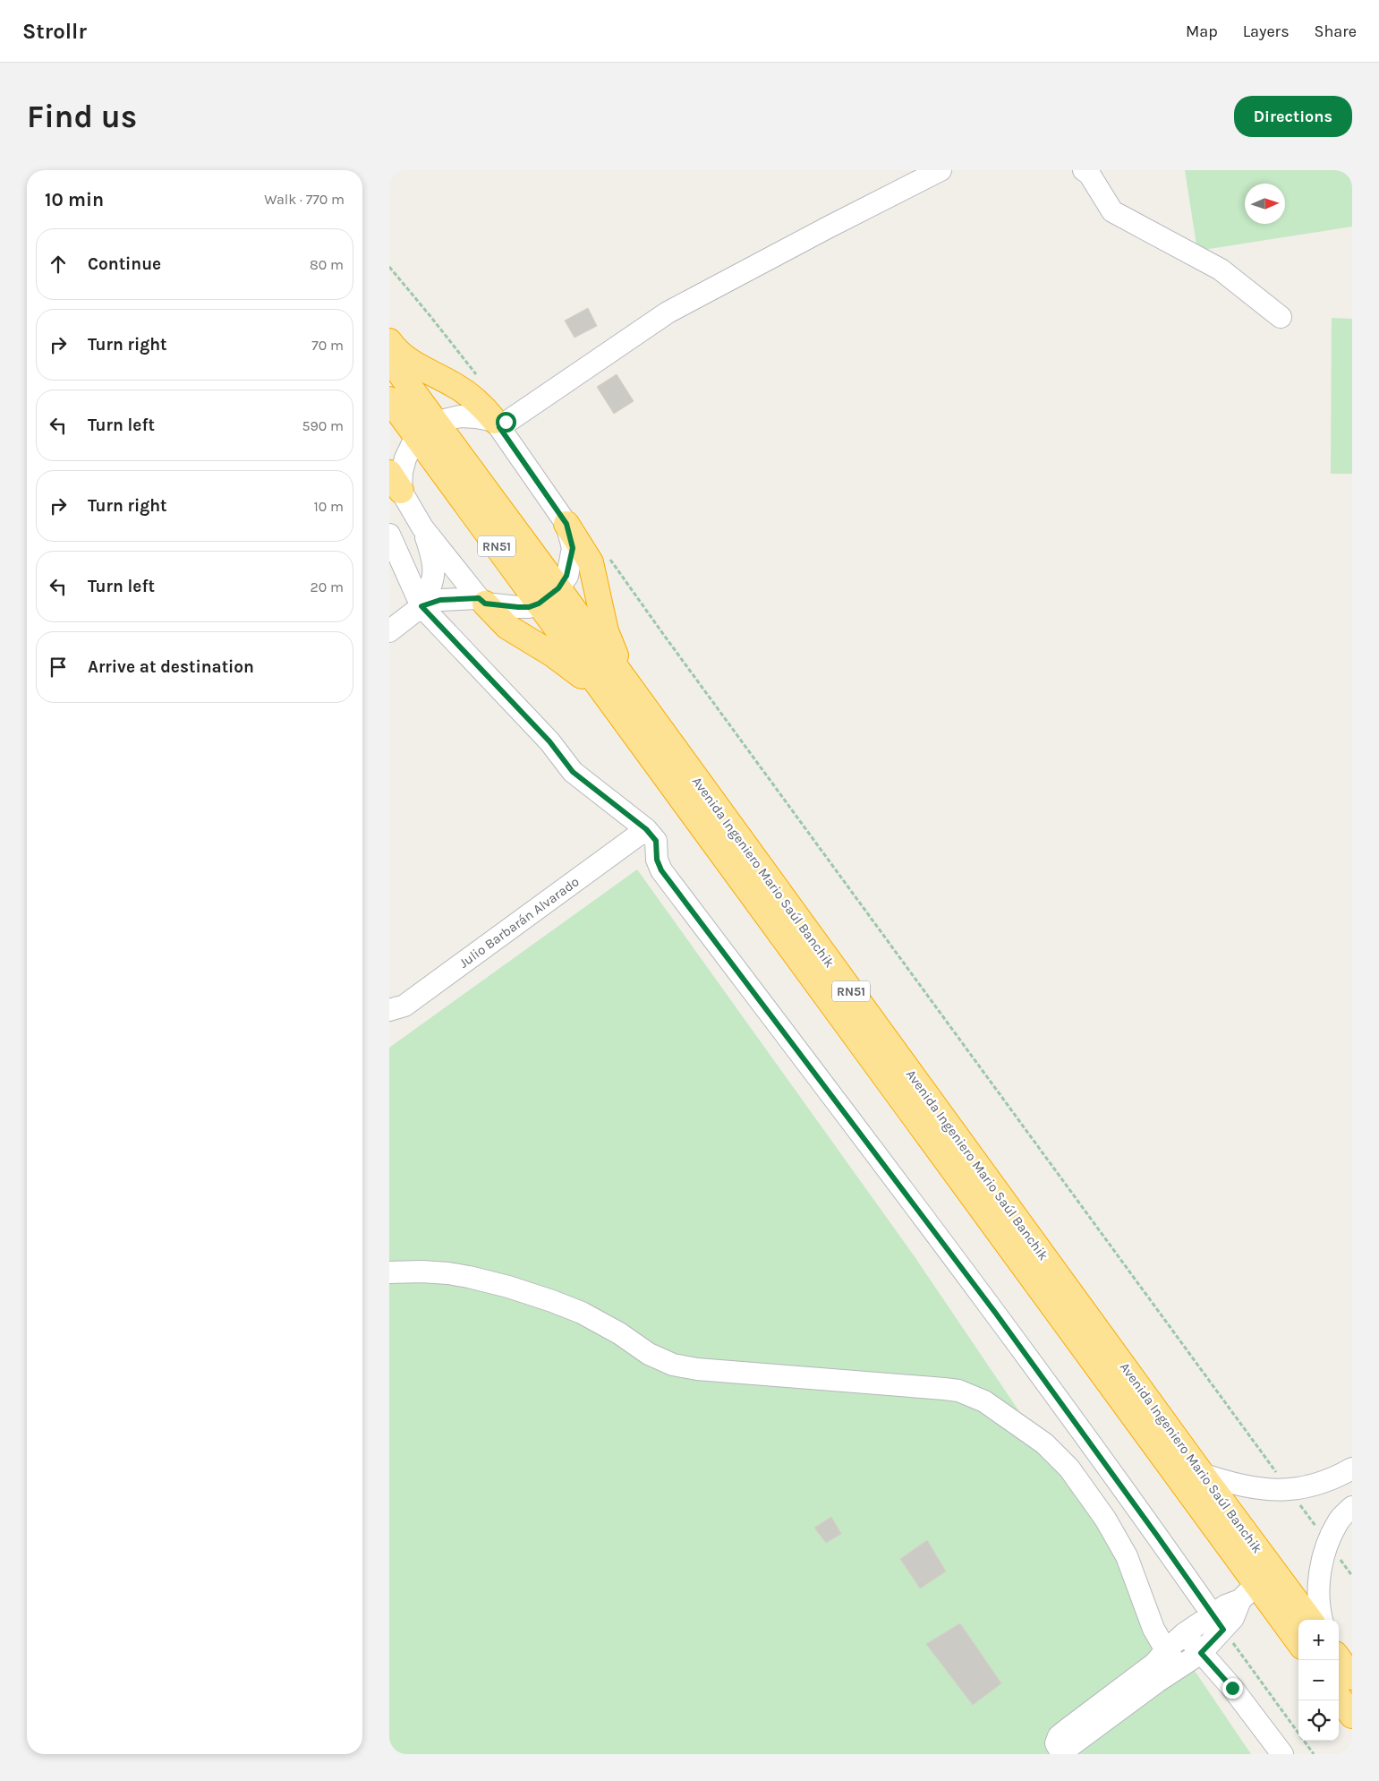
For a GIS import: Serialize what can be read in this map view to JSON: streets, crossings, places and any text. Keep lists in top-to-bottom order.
{
  "streets": {
    "highway": ["RN51", "Avenida Ingeniero Mario Saúl Banchik"],
    "street": ["Julio Barbarán Alvarado"]
  },
  "north": "right",
  "page": {
    "header": "Strollr",
    "nav": ["Map", "Layers", "Share"],
    "buttons": "Directions",
    "title": "Find us",
    "heading": ["10 min", "Walk · 770 m"],
    "list": [
      ["Continue", "80 m"],
      ["Turn right", "70 m"],
      ["Turn left", "590 m"],
      ["Turn right", "10 m"],
      ["Turn left", "20 m"],
      "Arrive at destination"
    ],
    "map_buttons": ["+", "−"]
  }
}
